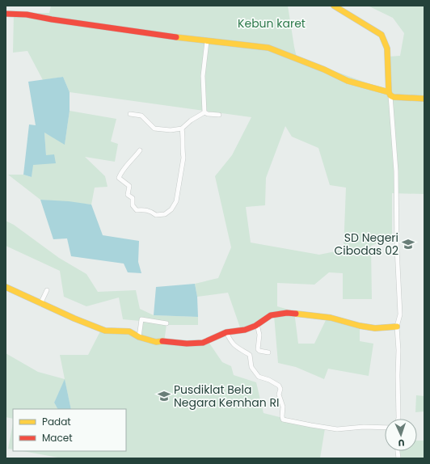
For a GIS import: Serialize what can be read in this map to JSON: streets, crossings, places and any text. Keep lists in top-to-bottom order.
{
  "parks": ["Kebun karet"],
  "places": {
    "school or university": ["SD Negeri Cibodas 02", "Pusdiklat Bela Negara Kemhan RI"]
  },
  "legend": ["Padat", "Macet"],
  "north": "bottom"
}
